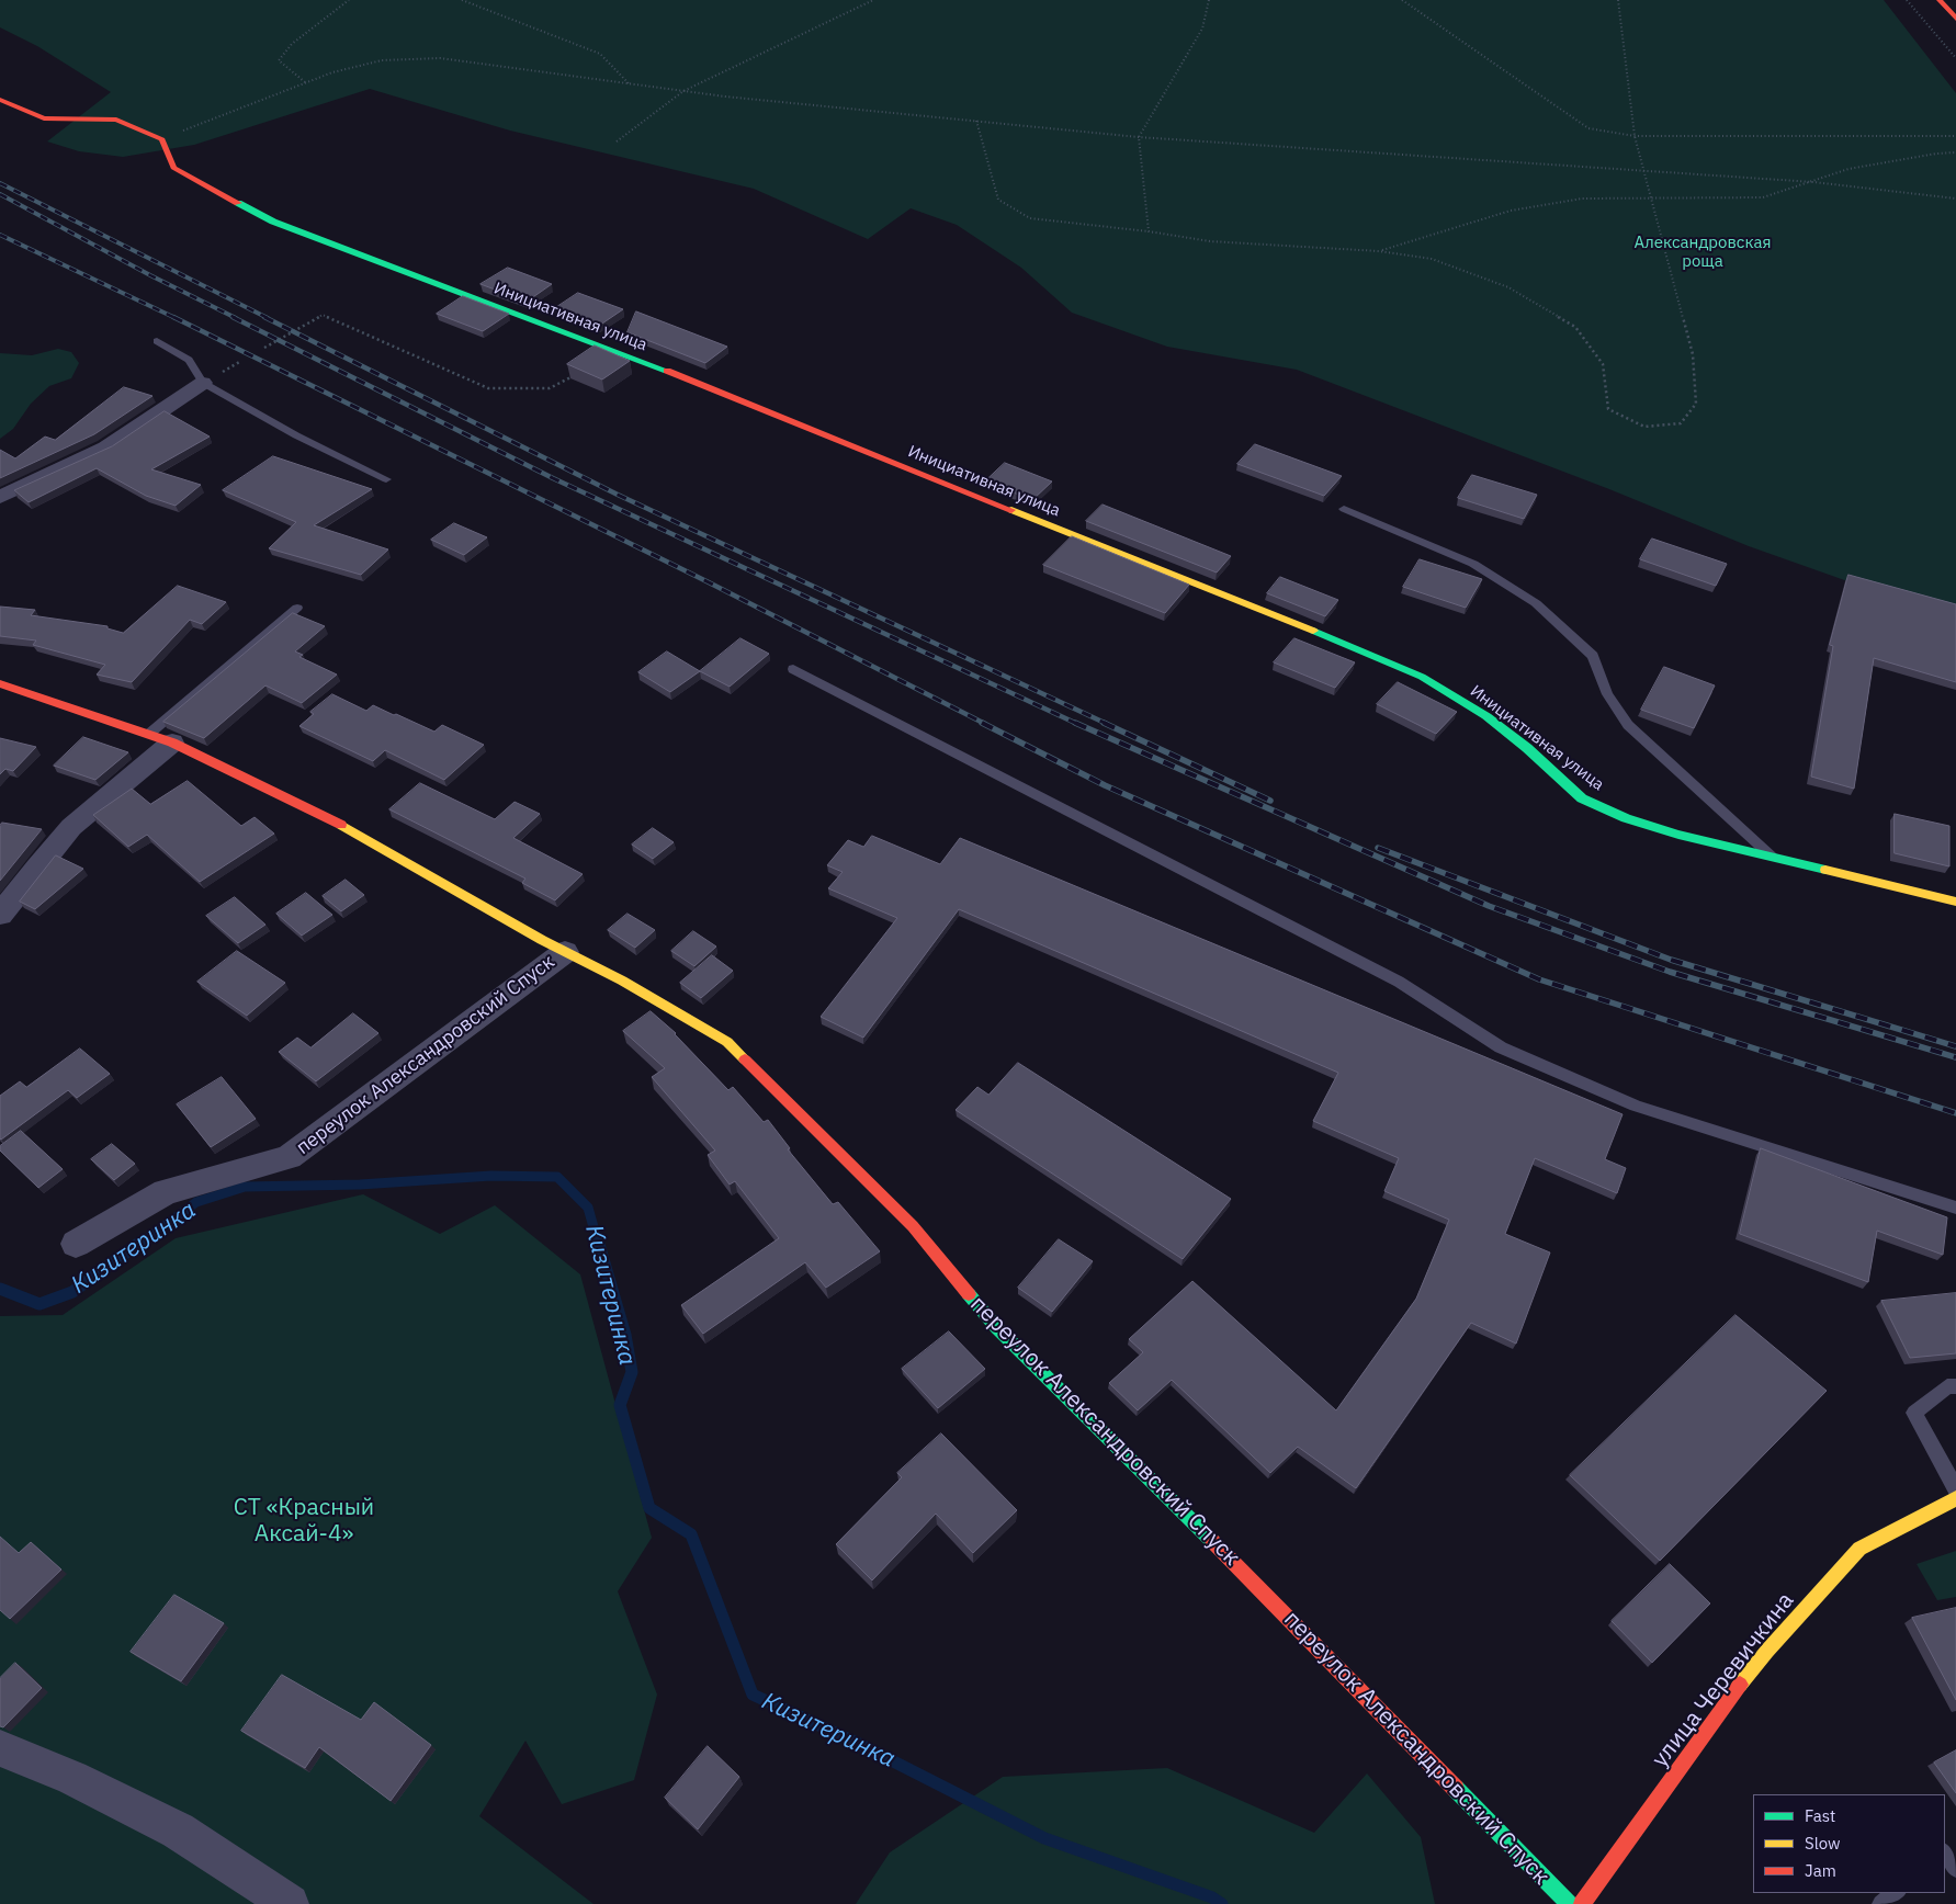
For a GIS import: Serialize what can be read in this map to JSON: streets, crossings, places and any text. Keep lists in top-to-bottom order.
{
  "streets": {
    "street": ["Инициативная улица", "переулок Александровский Спуск", "улица Черевичкина"]
  },
  "water": ["Кизитеринка"],
  "parks": ["Александровская роща", "СТ «Красный Аксай-4»"],
  "legend": ["Fast", "Slow", "Jam"]
}
